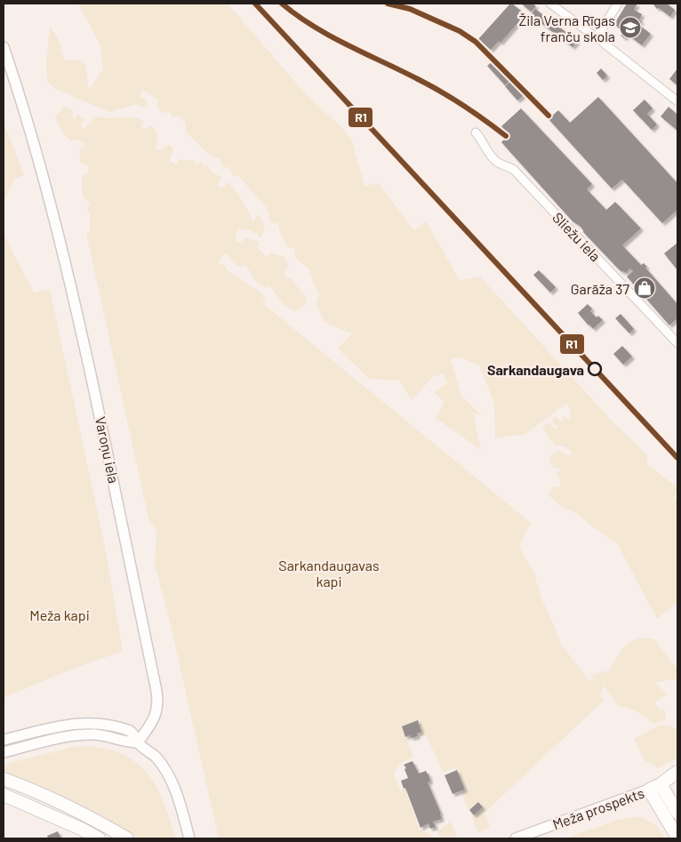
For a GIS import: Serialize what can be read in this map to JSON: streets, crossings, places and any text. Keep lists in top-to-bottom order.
{
  "streets": {
    "main road": ["Meža prospekts"],
    "street": ["Sliežu iela", "Varoņu iela"]
  },
  "parks": ["Sarkandaugavas kapi", "Meža kapi"],
  "places": {
    "school or university": ["Žila Verna Rīgas franču skola"],
    "shop": ["Garāža 37"],
    "other": ["Sarkandaugava"]
  },
  "lines": ["transit line R1"]
}
